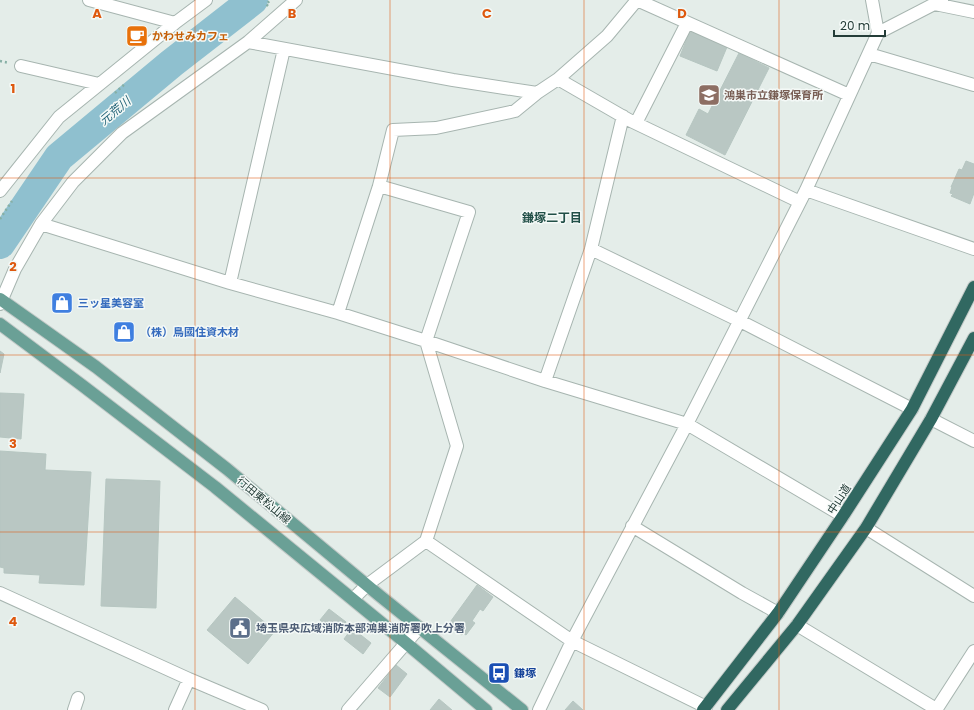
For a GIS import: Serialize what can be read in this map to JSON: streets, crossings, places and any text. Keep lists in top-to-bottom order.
{
  "streets": {
    "highway": ["中山道"],
    "main road": ["行田東松山線"]
  },
  "districts": ["鎌塚二丁目"],
  "water": ["元荒川"],
  "places": {
    "cafe": ["かわせみカフェ"],
    "school or university": ["鴻巣市立鎌塚保育所"],
    "shop": ["三ッ星美容室", "（株）鳥國住資木材"],
    "public building": ["埼玉県央広域消防本部鴻巣消防署吹上分署"],
    "bus stop": ["鎌塚"]
  },
  "scale_bar": "20 m",
  "grid": {
    "columns": [
      "A",
      "B",
      "C",
      "D"
    ],
    "rows": [
      "1",
      "2",
      "3",
      "4"
    ]
  }
}
